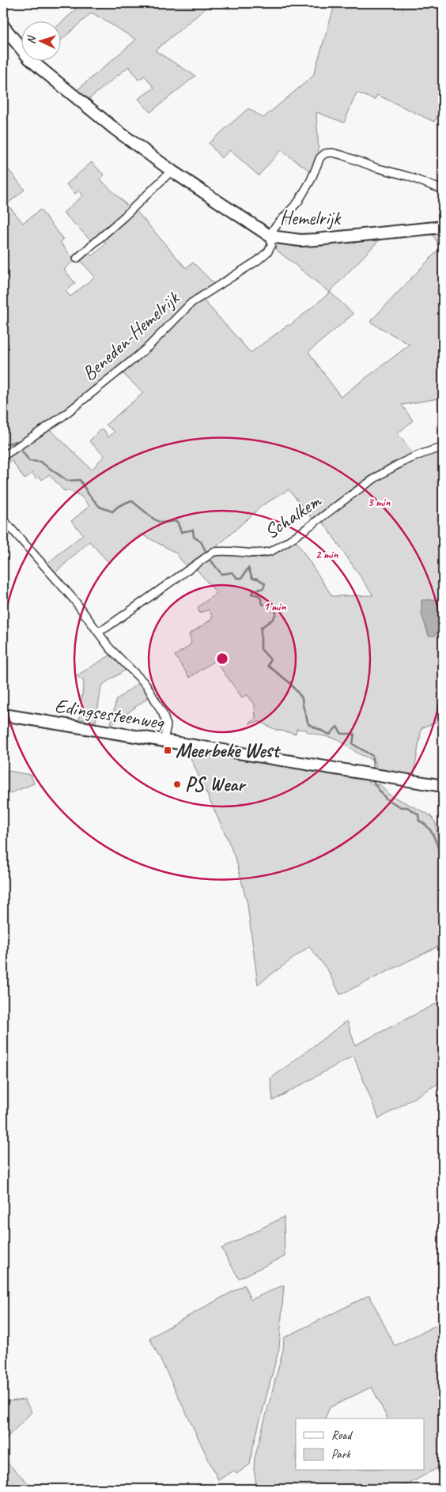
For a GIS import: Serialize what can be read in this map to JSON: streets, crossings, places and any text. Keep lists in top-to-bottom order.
{
  "streets": {
    "street": [
      "Hemelrijk",
      "Beneden-Hemelrijk",
      "Schalkem",
      "Edingsesteenweg"
    ]
  },
  "crossings": [
    ["Hemelrijk", "Beneden-Hemelrijk"]
  ],
  "places": {
    "transit": ["Meerbeke West"],
    "other": ["PS Wear"]
  },
  "legend": ["Road", "Park"],
  "north": "left",
  "rings": ["3 min", "2 min", "1 min"]
}
